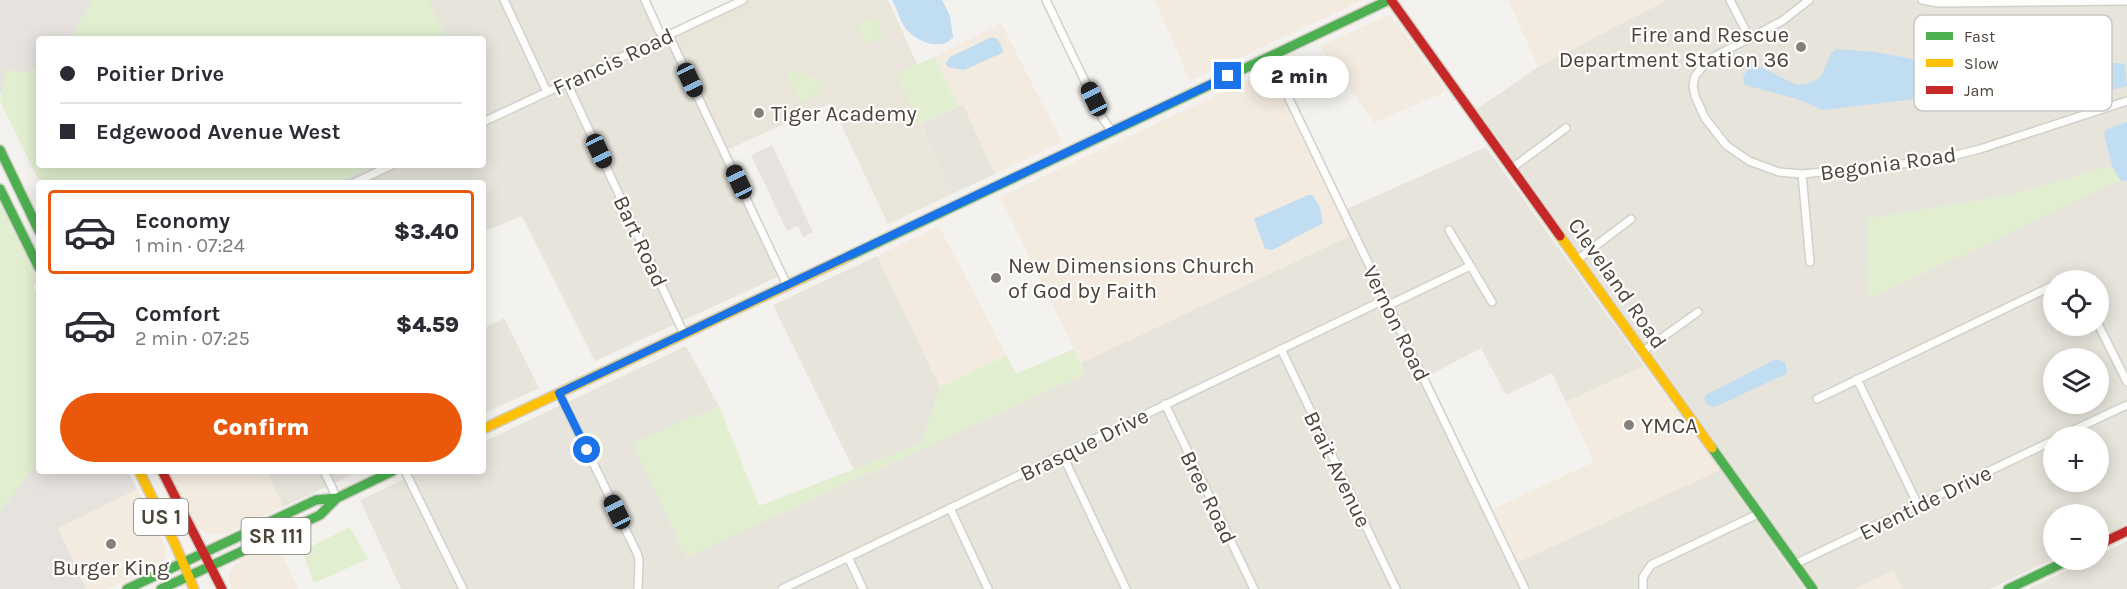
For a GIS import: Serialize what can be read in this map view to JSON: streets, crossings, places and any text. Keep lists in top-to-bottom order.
{
  "streets": {
    "main road": ["Cleveland Road", "US 1", "SR 111"],
    "street": [
      "Francis Road",
      "Begonia Road",
      "Bart Road",
      "Vernon Road",
      "Brasque Drive",
      "Brait Avenue",
      "Bree Road",
      "Eventide Drive"
    ]
  },
  "crossings": [
    ["Francis Road", "Bart Road"],
    ["Cleveland Road", "Eventide Drive"],
    ["Vernon Road", "Brasque Drive"],
    ["Brasque Drive", "Brait Avenue"],
    ["Brasque Drive", "Bree Road"],
    ["US 1", "SR 111"]
  ],
  "places": [
    "Fire and Rescue Department Station 36",
    "Tiger Academy",
    "New Dimensions Church of God by Faith",
    "YMCA",
    "Burger King"
  ],
  "legend": ["Fast", "Slow", "Jam"],
  "page": {
    "banner": ["Poitier Drive", "Edgewood Avenue West"],
    "bubble": "2 min",
    "list": [
      {
        "name": "Economy",
        "note": "1 min · 07:24",
        "value": "$3.40"
      },
      {
        "name": "Comfort",
        "note": "2 min · 07:25",
        "value": "$4.59"
      }
    ],
    "map_buttons": ["+", "−"],
    "buttons": "Confirm"
  }
}
